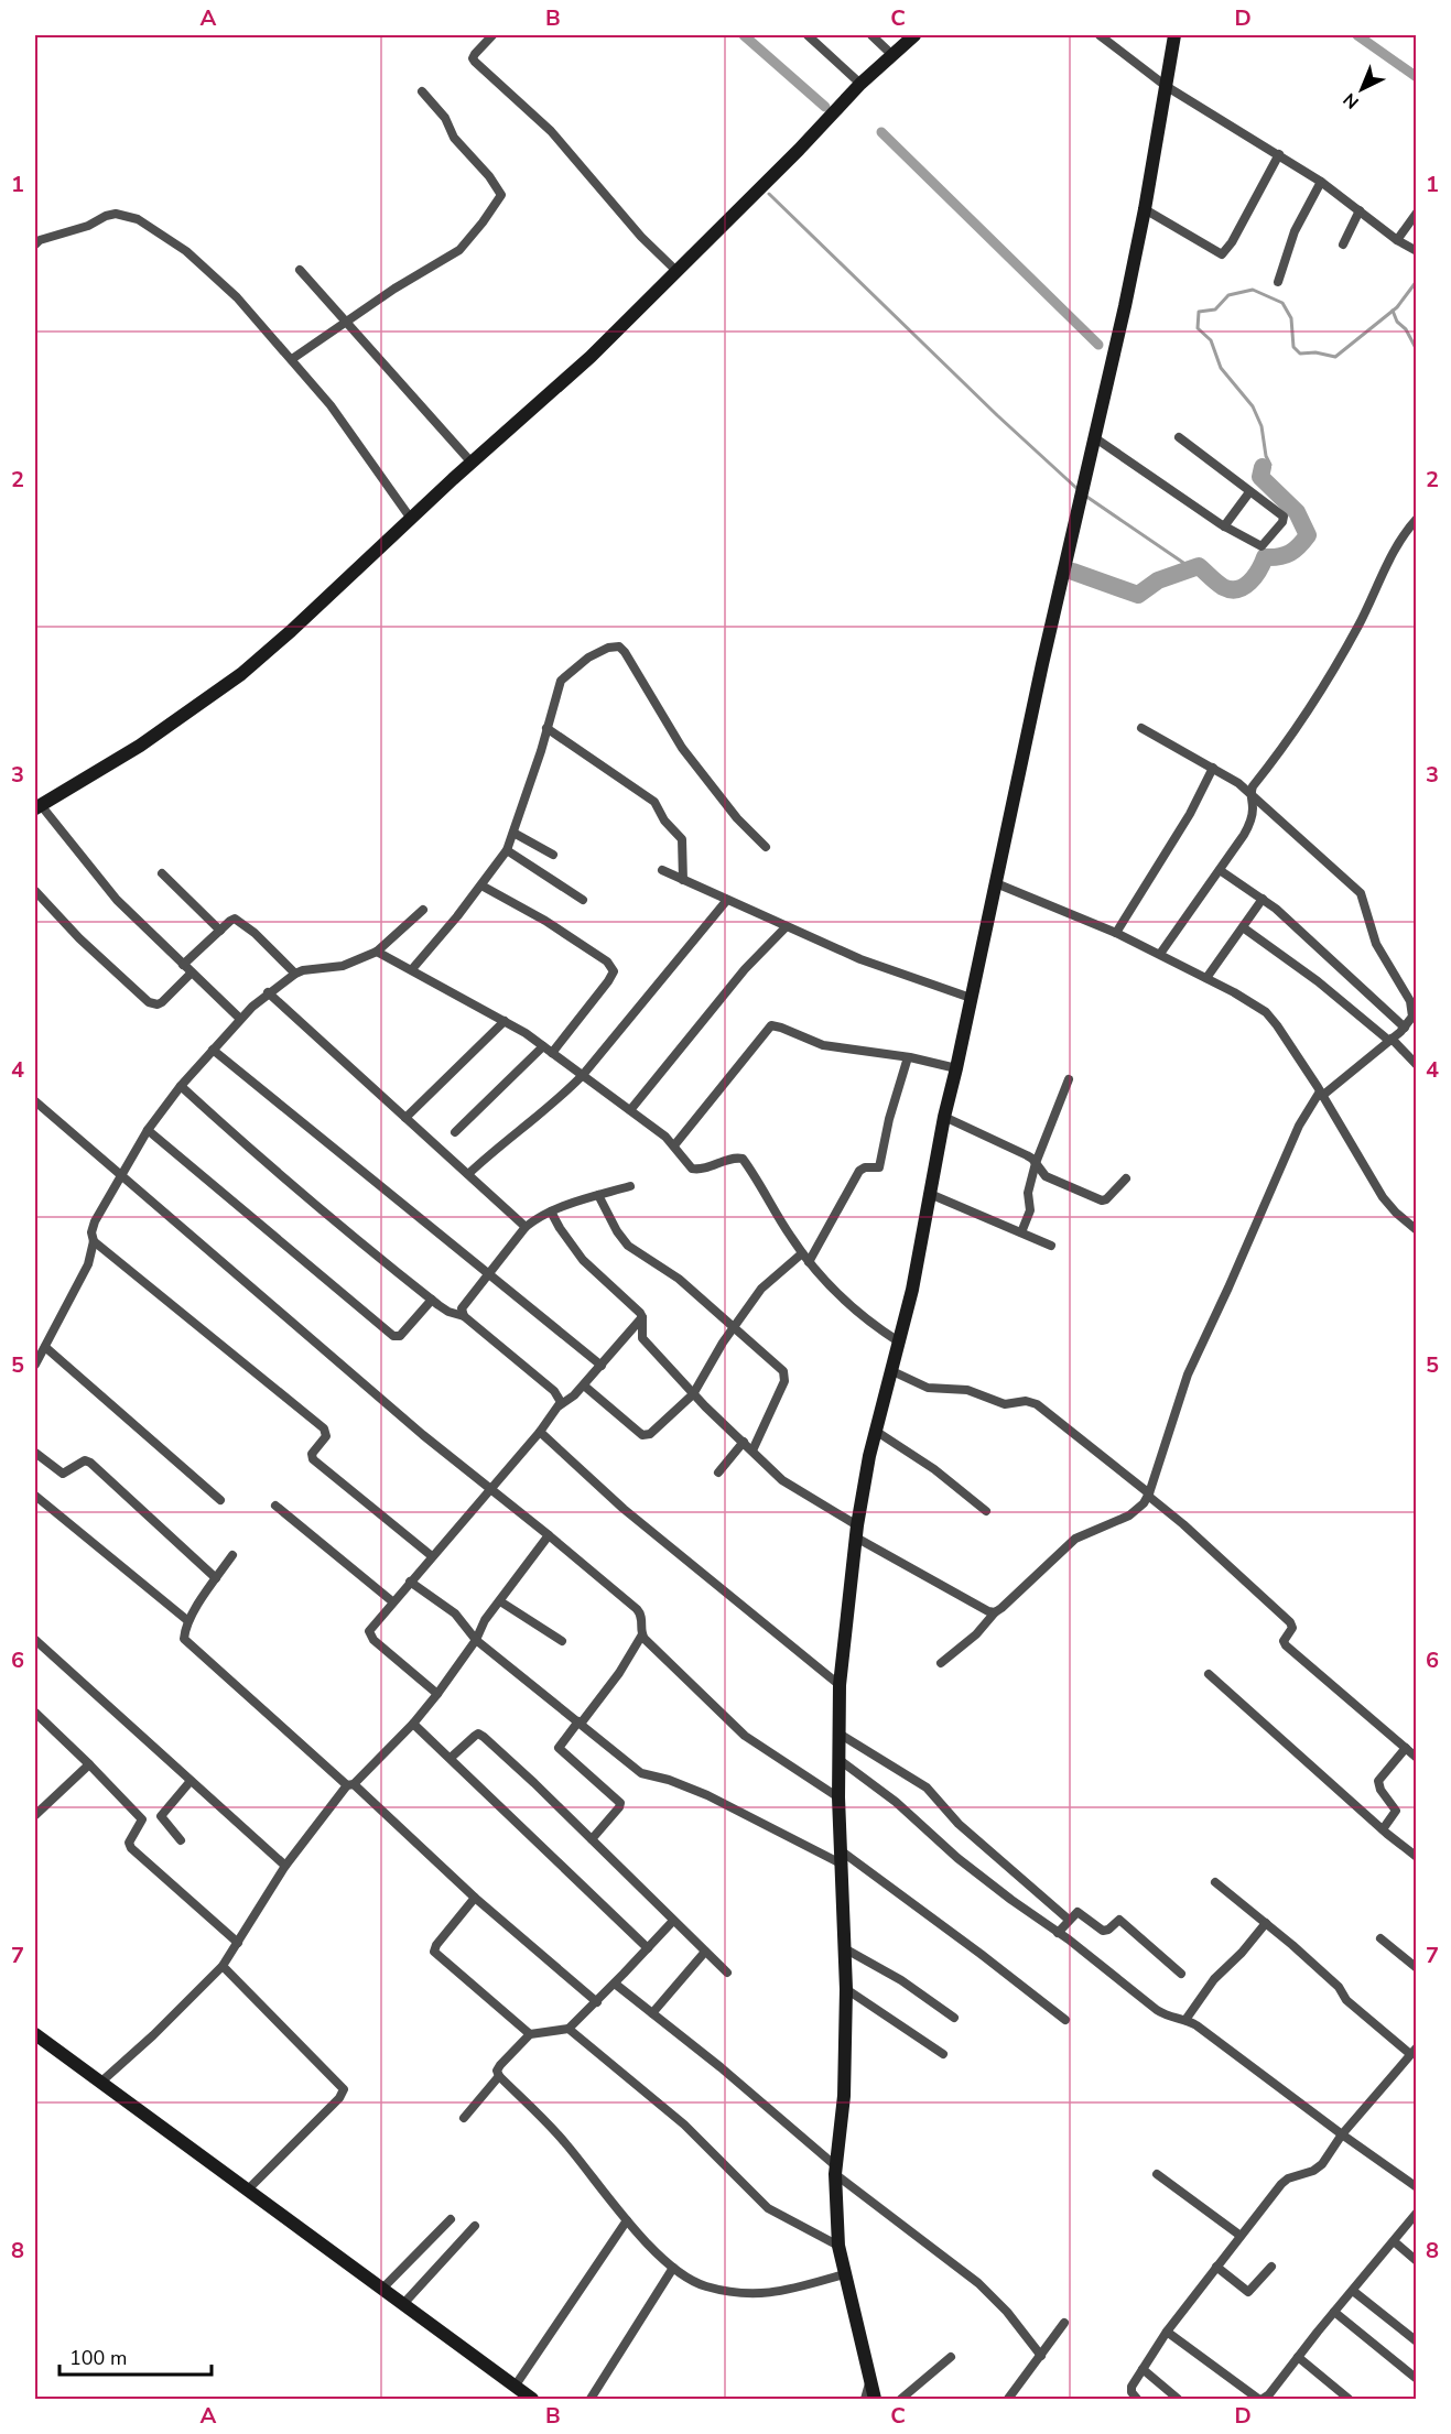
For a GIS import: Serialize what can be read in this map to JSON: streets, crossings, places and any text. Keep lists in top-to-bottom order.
{
  "scale_bar": "100 m",
  "north": "bottom left",
  "grid": {
    "columns": [
      "A",
      "B",
      "C",
      "D"
    ],
    "rows": [
      "1",
      "2",
      "3",
      "4",
      "5",
      "6",
      "7",
      "8"
    ]
  }
}
